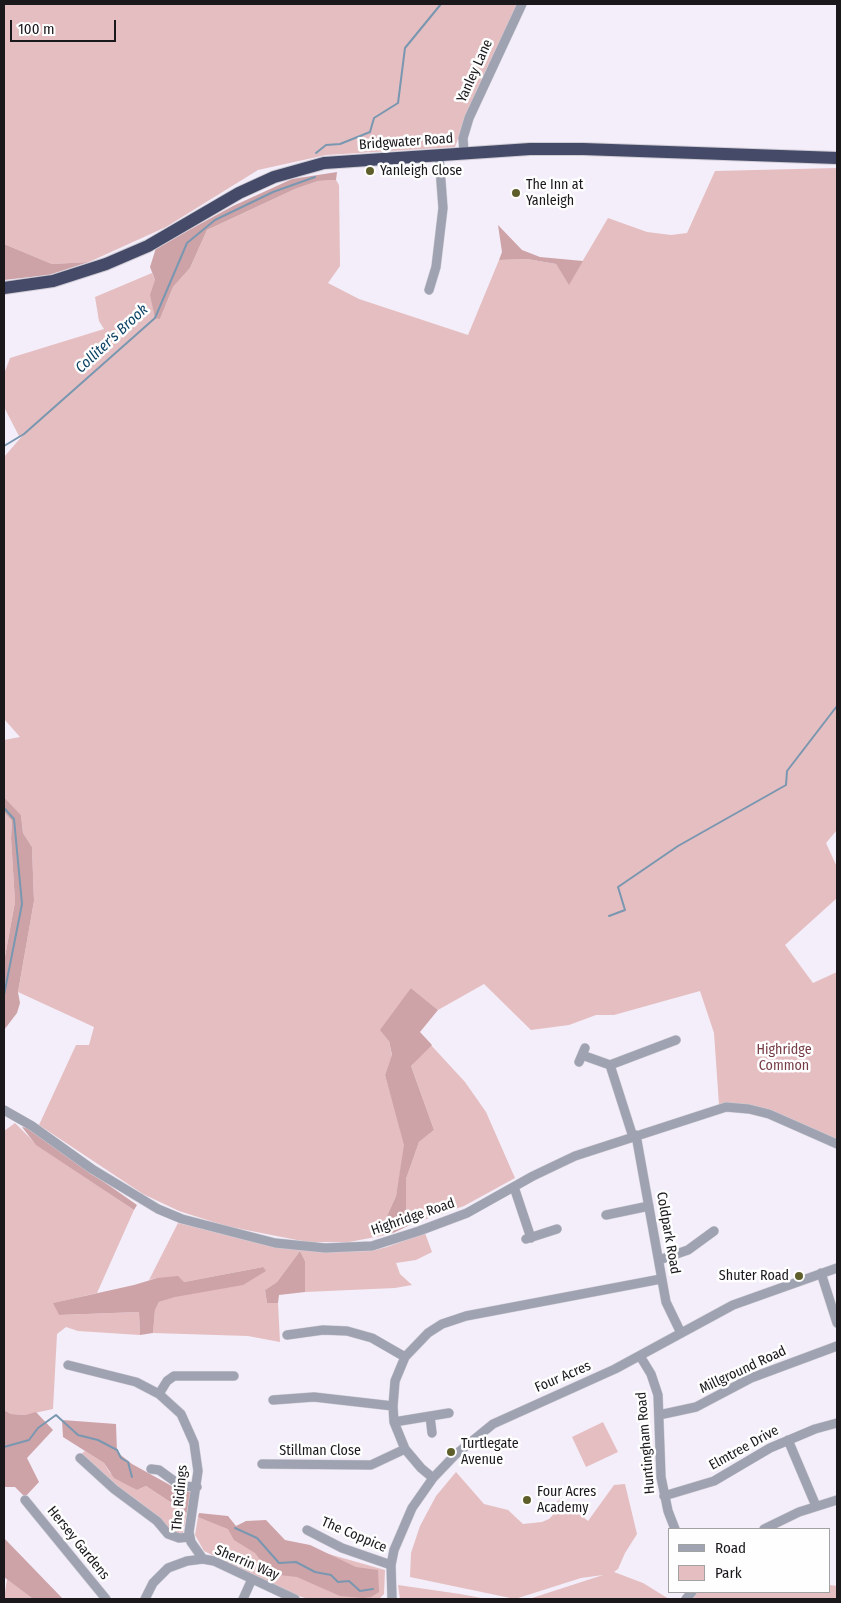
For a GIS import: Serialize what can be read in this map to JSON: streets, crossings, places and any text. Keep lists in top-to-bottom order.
{
  "streets": {
    "highway": ["Bridgwater Road"],
    "street": [
      "Yanley Lane",
      "Highridge Road",
      "Coldpark Road",
      "Millground Road",
      "Four Acres",
      "Huntingham Road",
      "Elmtree Drive",
      "Stillman Close",
      "The Ridings",
      "The Coppice",
      "Hersey Gardens",
      "Sherrin Way"
    ]
  },
  "crossings": [
    ["Yanley Lane", "Bridgwater Road"],
    ["Highridge Road", "Coldpark Road"],
    ["Coldpark Road", "Four Acres"],
    ["Millground Road", "Huntingham Road"],
    ["Four Acres", "Huntingham Road"],
    ["Four Acres", "The Coppice"],
    ["Huntingham Road", "Elmtree Drive"],
    ["The Ridings", "Sherrin Way"]
  ],
  "water": ["Colliter's Brook"],
  "parks": ["Highridge Common"],
  "places": [
    "Yanleigh Close",
    "The Inn at Yanleigh",
    "Shuter Road",
    "Turtlegate Avenue",
    "Four Acres Academy"
  ],
  "legend": ["Road", "Park"],
  "scale_bar": "100 m"
}
